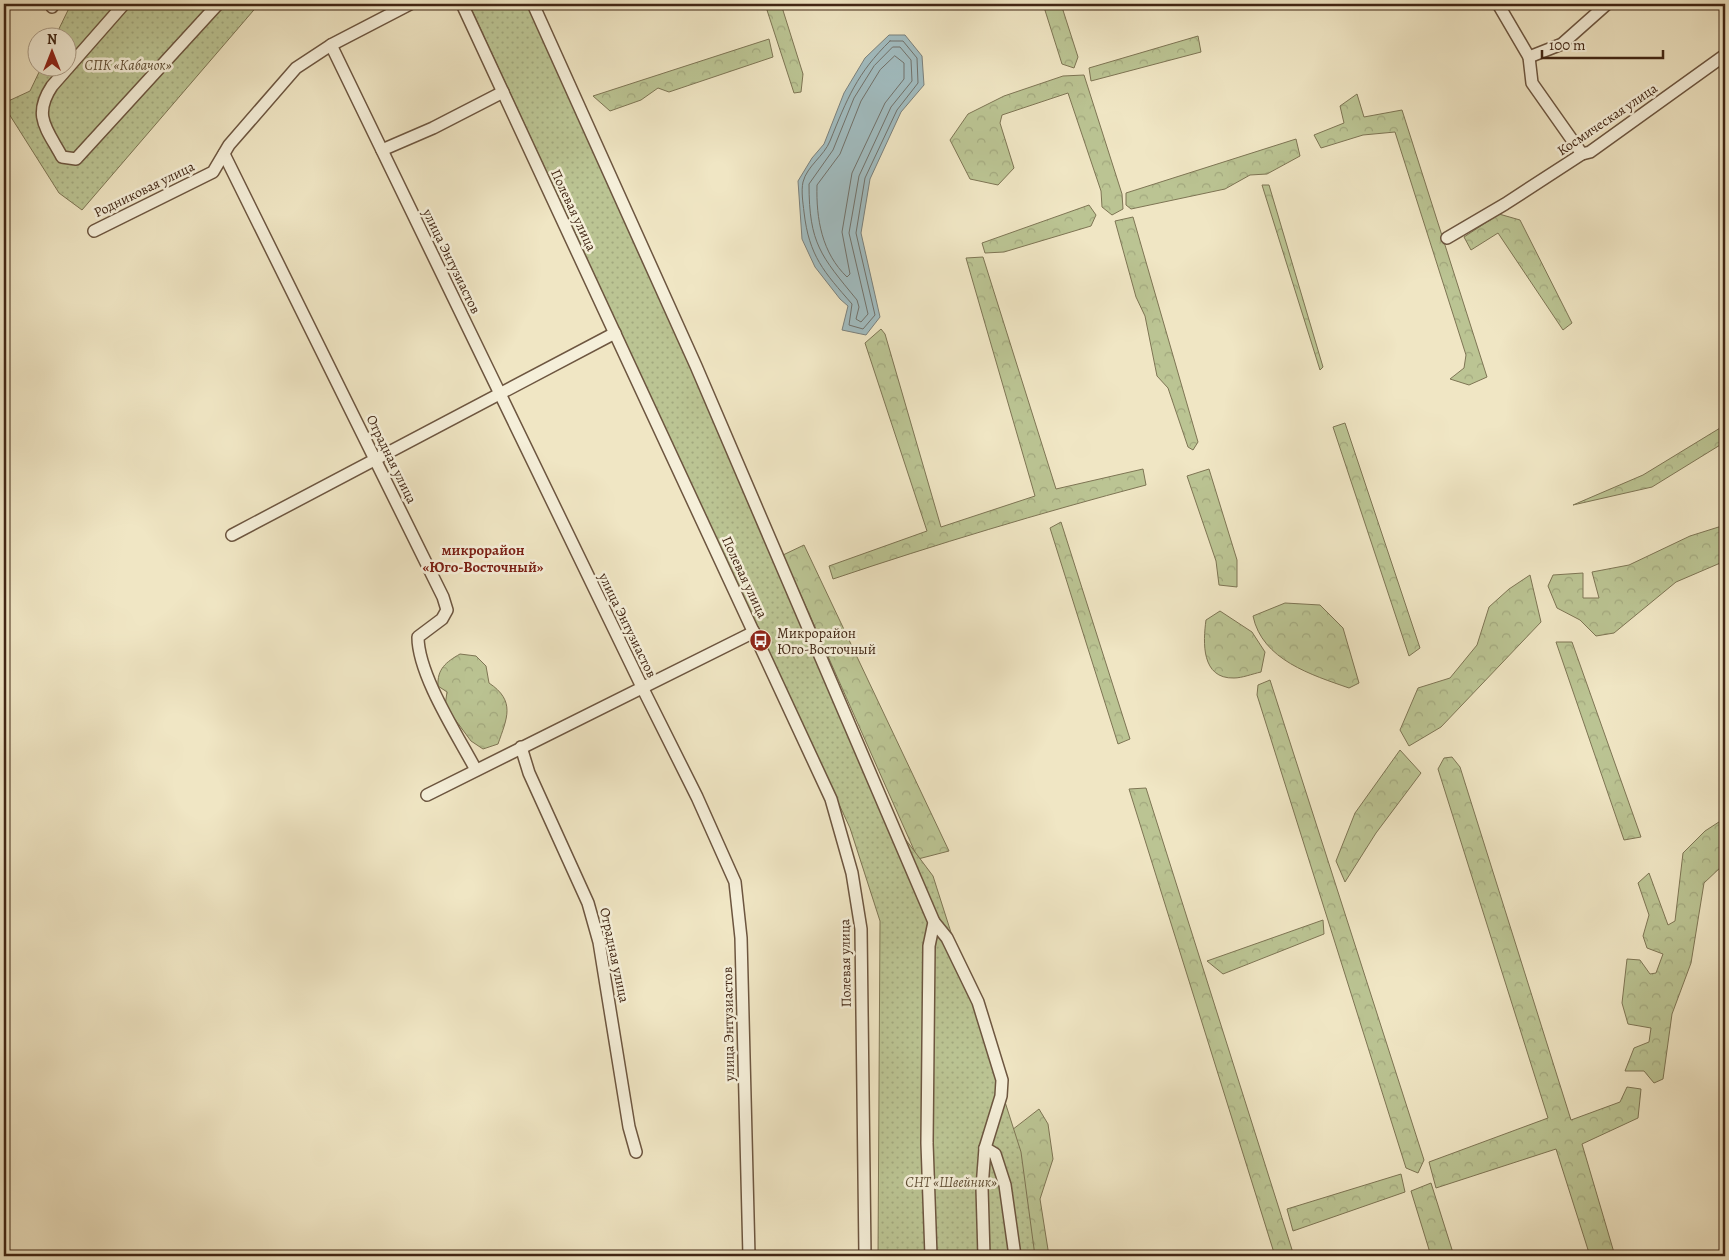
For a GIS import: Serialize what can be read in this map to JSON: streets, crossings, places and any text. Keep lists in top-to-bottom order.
{
  "streets": {
    "street": [
      "Космическая улица",
      "Родниковая улица",
      "Полевая улица",
      "улица Энтузиастов",
      "Отрадная улица"
    ]
  },
  "crossings": [
    ["Родниковая улица", "улица Энтузиастов"],
    ["Родниковая улица", "Отрадная улица"]
  ],
  "districts": ["микрорайон «Юго-Восточный»"],
  "parks": ["СПК «Кабачок»", "СНТ «Швейник»"],
  "places": {
    "bus stop": ["Микрорайон Юго-Восточный"]
  },
  "scale_bar": "100 m",
  "north": "top"
}
